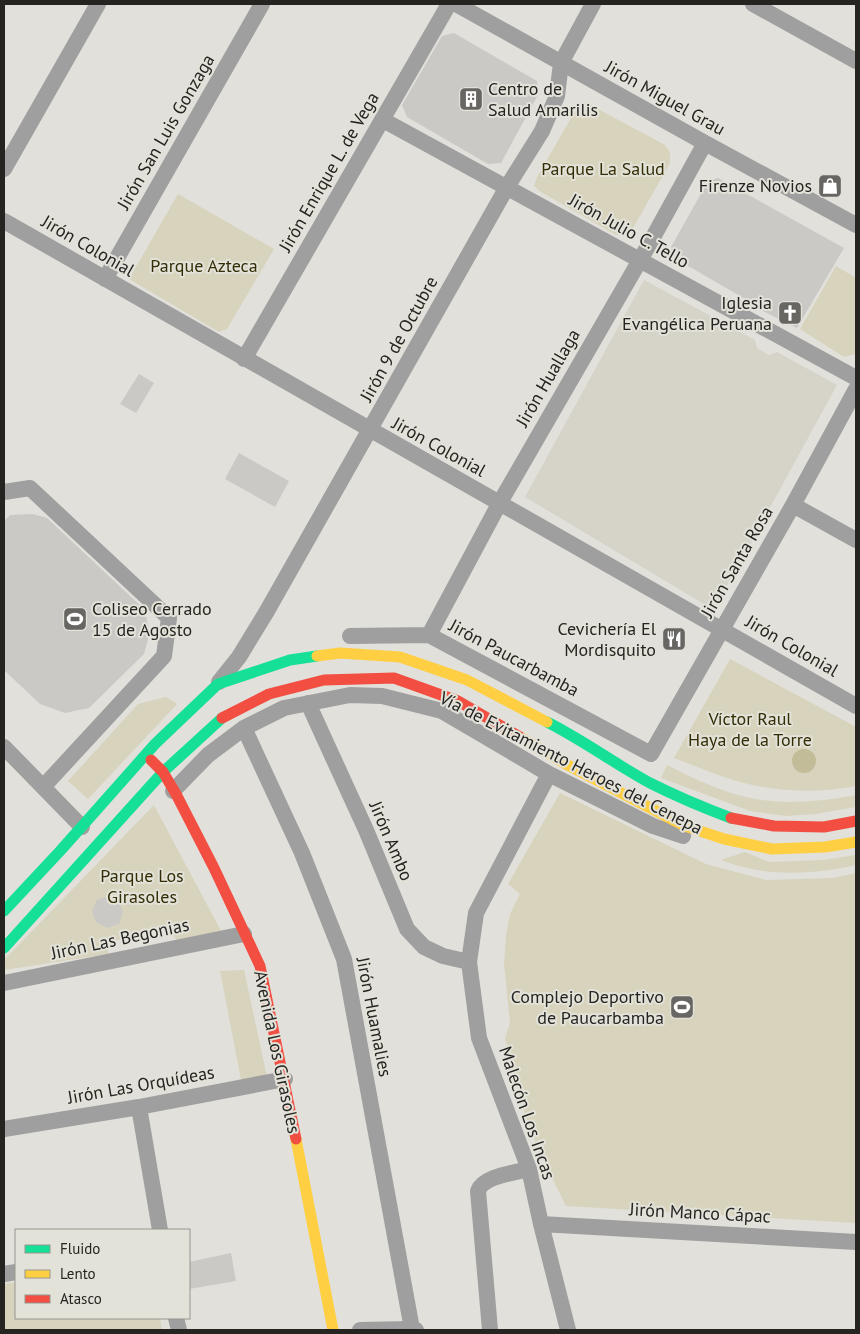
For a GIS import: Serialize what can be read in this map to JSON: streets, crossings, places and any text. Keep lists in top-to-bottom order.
{
  "streets": {
    "main road": ["Vía de Evitamiento Heroes del Cenepa", "Avenida Los Girasoles"],
    "street": [
      "Jirón Miguel Grau",
      "Jirón San Luis Gonzaga",
      "Jirón Enrique L. de Vega",
      "Jirón Julio C. Tello",
      "Jirón Colonial",
      "Jirón 9 de Octubre",
      "Jirón Huallaga",
      "Jirón Santa Rosa",
      "Jirón Paucarbamba",
      "Jirón Ambo",
      "Jirón Las Begonias",
      "Jirón Huamalies",
      "Jirón Las Orquídeas",
      "Malecón Los Incas",
      "Jirón Manco Cápac"
    ]
  },
  "crossings": [
    ["Jirón Miguel Grau", "Jirón 9 de Octubre"],
    ["Jirón Miguel Grau", "Jirón Huallaga"],
    ["Jirón San Luis Gonzaga", "Jirón Colonial"],
    ["Jirón Enrique L. de Vega", "Jirón Julio C. Tello"],
    ["Jirón Enrique L. de Vega", "Jirón Colonial"],
    ["Jirón Julio C. Tello", "Jirón 9 de Octubre"],
    ["Jirón Julio C. Tello", "Jirón Huallaga"],
    ["Jirón Colonial", "Jirón 9 de Octubre"],
    ["Jirón Colonial", "Jirón Huallaga"],
    ["Jirón Colonial", "Jirón Santa Rosa"],
    ["Jirón 9 de Octubre", "Vía de Evitamiento Heroes del Cenepa"],
    ["Jirón Huallaga", "Jirón Paucarbamba"],
    ["Jirón Santa Rosa", "Jirón Paucarbamba"],
    ["Vía de Evitamiento Heroes del Cenepa", "Avenida Los Girasoles"],
    ["Jirón Ambo", "Malecón Los Incas"],
    ["Jirón Las Begonias", "Avenida Los Girasoles"],
    ["Avenida Los Girasoles", "Jirón Las Orquídeas"],
    ["Malecón Los Incas", "Jirón Manco Cápac"]
  ],
  "parks": [
    "Parque La Salud",
    "Parque Azteca",
    "Víctor Raul Haya de la Torre",
    "Parque Los Girasoles"
  ],
  "places": {
    "building": ["Centro de Salud Amarilis"],
    "shop": ["Firenze Novios"],
    "church": ["Iglesia Evangélica Peruana"],
    "sports": ["Coliseo Cerrado 15 de Agosto", "Complejo Deportivo de Paucarbamba"],
    "restaurant": ["Cevichería El Mordisquito"]
  },
  "legend": ["Fluido", "Lento", "Atasco"]
}
